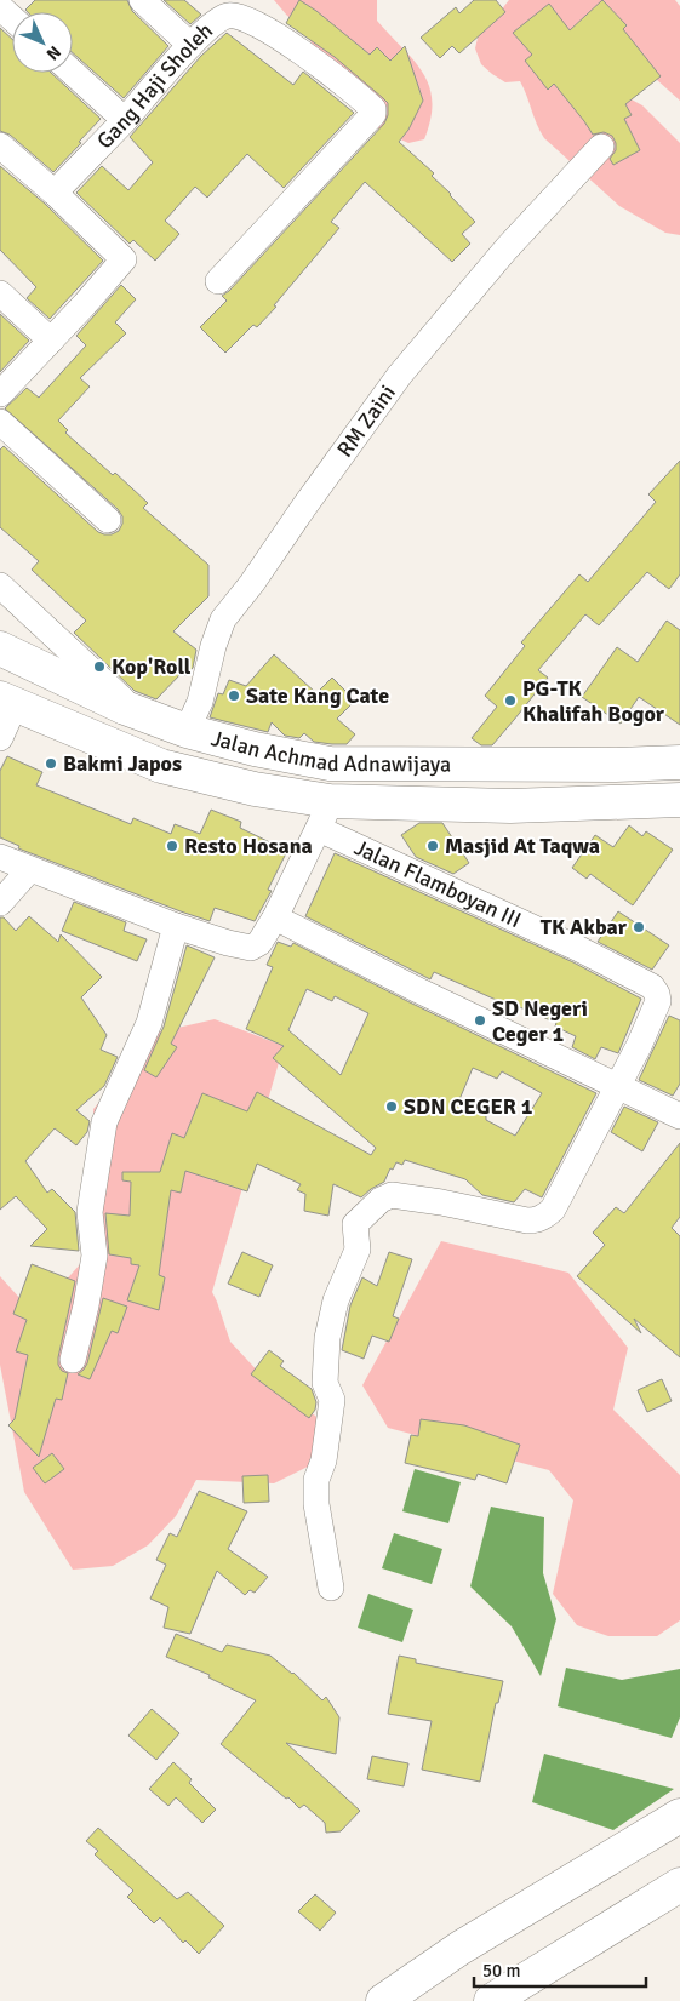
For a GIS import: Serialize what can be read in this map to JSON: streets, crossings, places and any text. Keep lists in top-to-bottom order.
{
  "streets": {
    "main road": ["Jalan Achmad Adnawijaya"],
    "street": ["Gang Haji Sholeh", "RM Zaini", "Jalan Flamboyan III"]
  },
  "crossings": [
    ["RM Zaini", "Jalan Achmad Adnawijaya"],
    ["Jalan Achmad Adnawijaya", "Jalan Flamboyan III"]
  ],
  "places": [
    "Kop'Roll",
    "Sate Kang Cate",
    "PG-TK Khalifah Bogor",
    "Bakmi Japos",
    "Resto Hosana",
    "Masjid At Taqwa",
    "TK Akbar",
    "SD Negeri Ceger 1",
    "SDN CEGER 1"
  ],
  "scale_bar": "50 m",
  "north": "bottom right"
}
